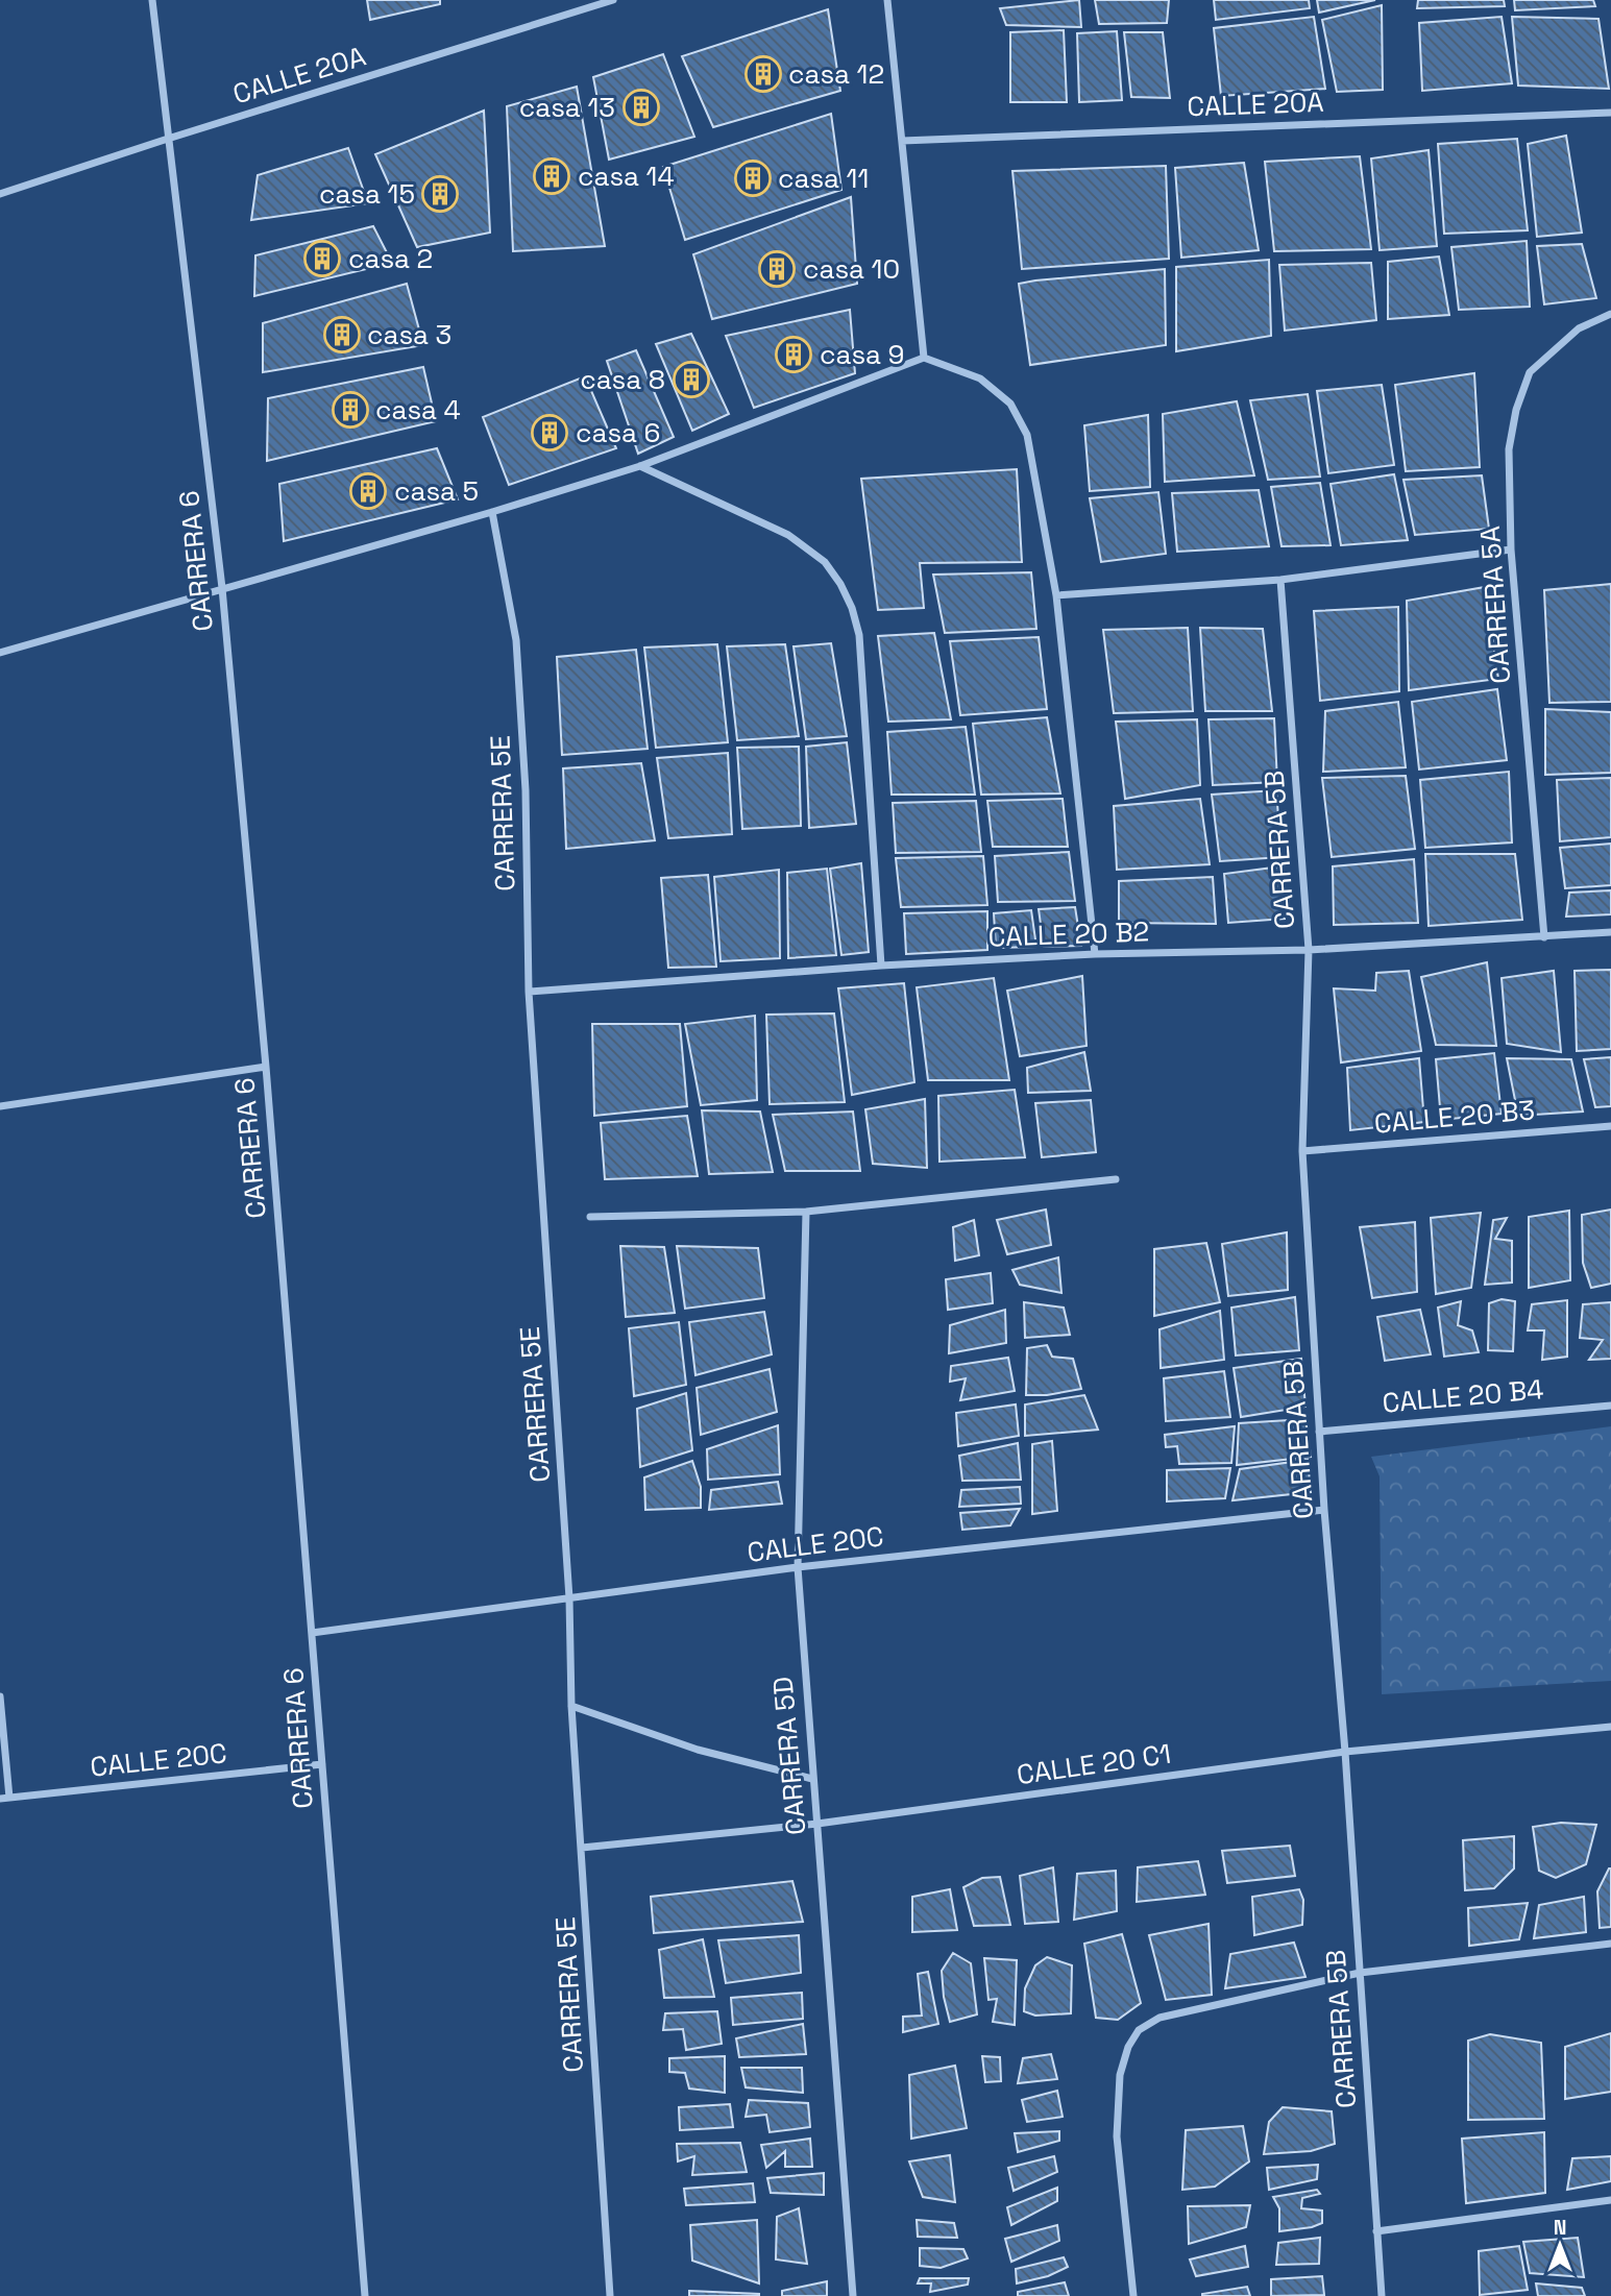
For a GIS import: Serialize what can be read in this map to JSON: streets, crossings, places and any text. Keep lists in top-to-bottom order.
{
  "streets": {
    "street": [
      "CALLE 20A",
      "CARRERA 6",
      "CARRERA 5A",
      "CARRERA 5E",
      "CARRERA 5B",
      "CALLE 20 B2",
      "CALLE 20 B3",
      "CALLE 20 B4",
      "CALLE 20C",
      "CARRERA 5D",
      "CALLE 20 C1"
    ]
  },
  "crossings": [
    ["CALLE 20A", "CARRERA 6"],
    ["CARRERA 6", "CALLE 20C"],
    ["CARRERA 5A", "CALLE 20 B2"],
    ["CARRERA 5E", "CALLE 20 B2"],
    ["CARRERA 5E", "CALLE 20C"],
    ["CARRERA 5E", "CALLE 20 C1"],
    ["CARRERA 5B", "CALLE 20 B2"],
    ["CARRERA 5B", "CALLE 20 B3"],
    ["CARRERA 5B", "CALLE 20 B4"],
    ["CARRERA 5B", "CALLE 20C"],
    ["CARRERA 5B", "CALLE 20 C1"],
    ["CALLE 20C", "CARRERA 5D"],
    ["CARRERA 5D", "CALLE 20 C1"]
  ],
  "places": {
    "building": [
      "casa 12",
      "casa 13",
      "casa 14",
      "casa 11",
      "casa 15",
      "casa 2",
      "casa 10",
      "casa 3",
      "casa 9",
      "casa 8",
      "casa 4",
      "casa 6",
      "casa 5"
    ]
  },
  "north": "top"
}
